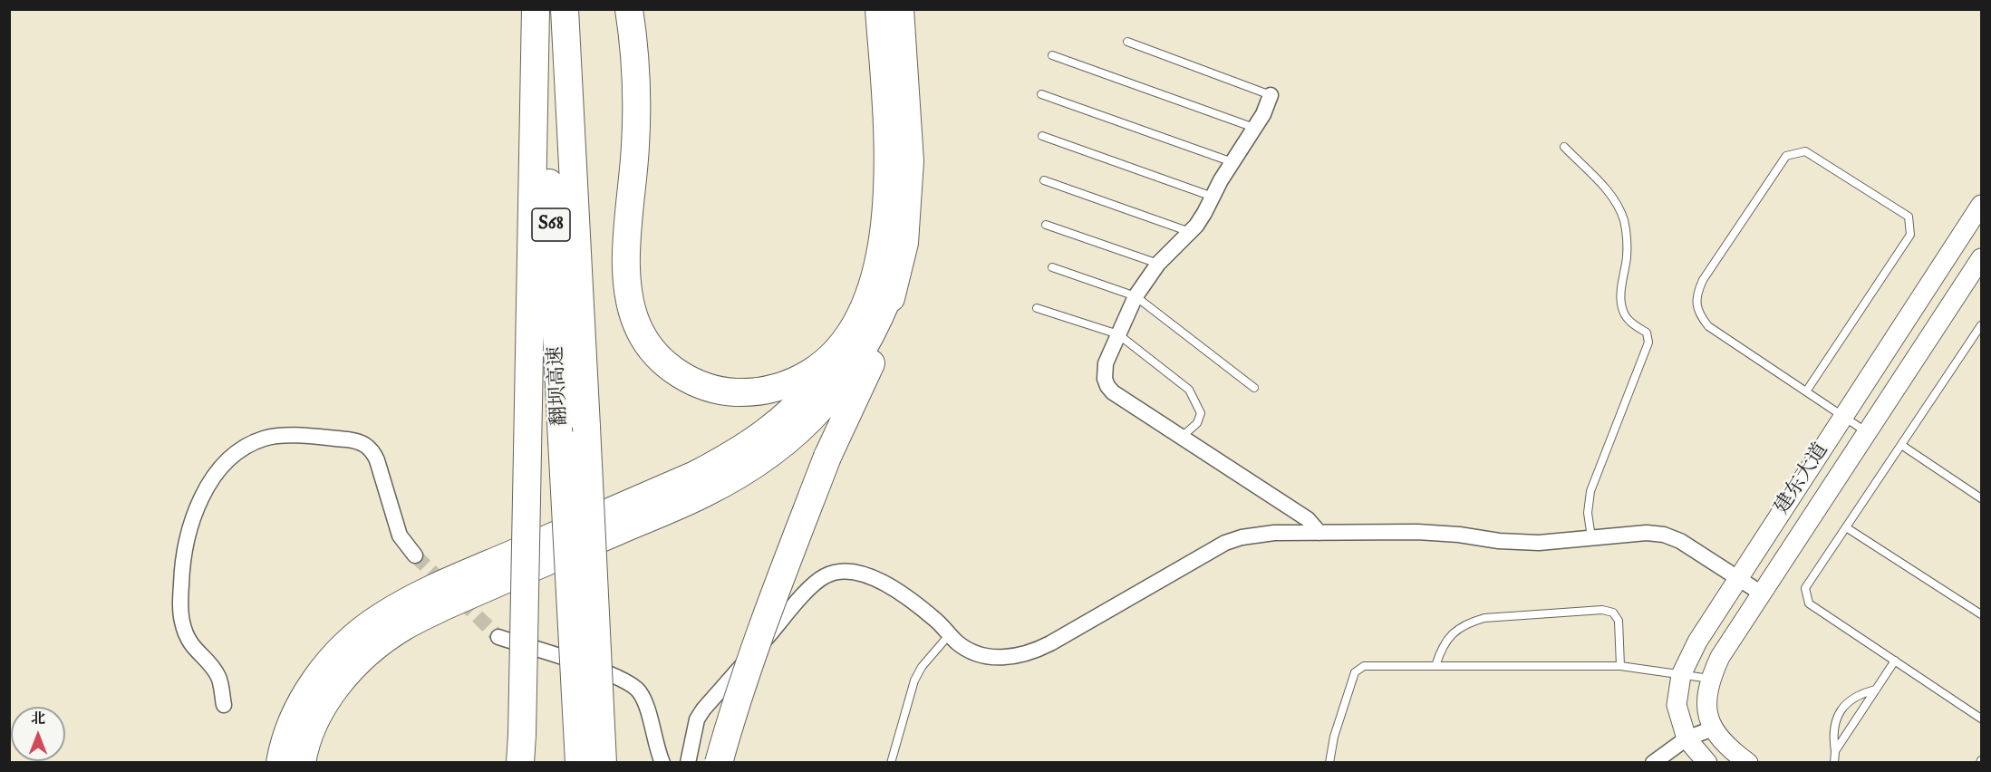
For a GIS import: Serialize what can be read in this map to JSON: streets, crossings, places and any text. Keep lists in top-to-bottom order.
{
  "streets": {
    "highway": ["S68", "翻坝高速"],
    "street": ["建东大道"]
  },
  "north": "top"
}
